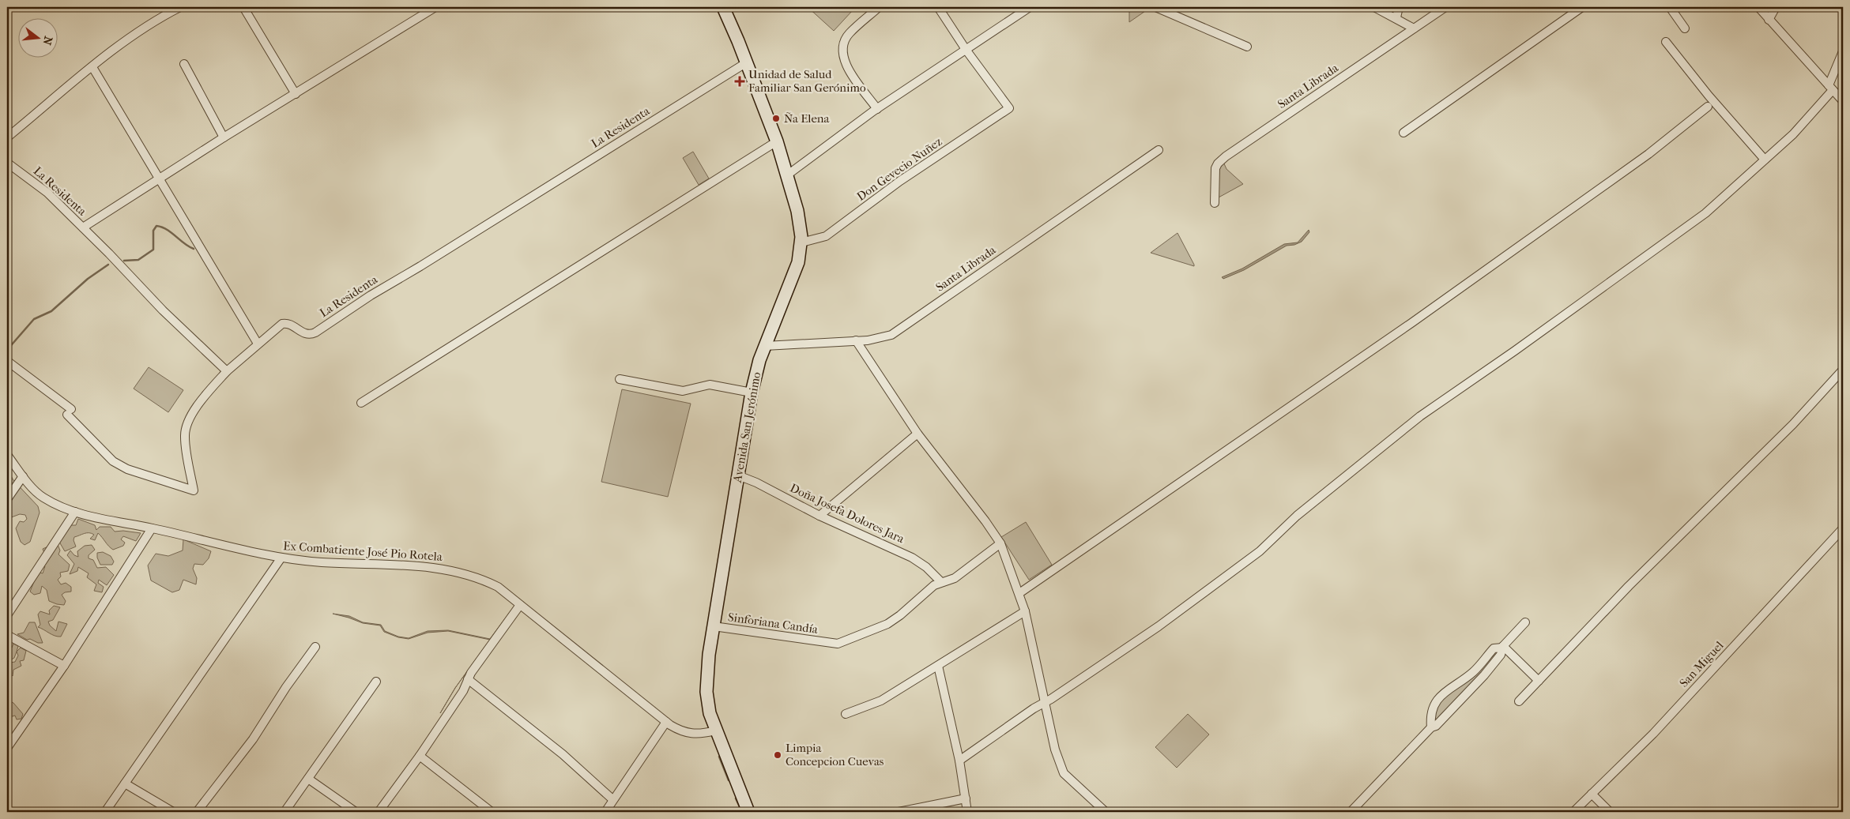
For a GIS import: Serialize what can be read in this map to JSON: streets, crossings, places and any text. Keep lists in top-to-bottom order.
{
  "streets": {
    "street": [
      "Santa Librada",
      "La Residenta",
      "Don Gevecio Nuñez",
      "Avenida San Jerónimo",
      "Doña Josefa Dolores Jara",
      "Ex Combatiente José Pio Rotela",
      "Sinforiana Candía",
      "San Miguel"
    ]
  },
  "crossings": [
    ["Santa Librada", "Avenida San Jerónimo"],
    ["La Residenta", "Avenida San Jerónimo"],
    ["Don Gevecio Nuñez", "Avenida San Jerónimo"],
    ["Avenida San Jerónimo", "Doña Josefa Dolores Jara"],
    ["Avenida San Jerónimo", "Ex Combatiente José Pio Rotela"],
    ["Avenida San Jerónimo", "Sinforiana Candía"],
    ["Doña Josefa Dolores Jara", "Sinforiana Candía"]
  ],
  "places": {
    "health": ["Unidad de Salud Familiar San Gerónimo"],
    "other": ["Ña Elena", "Limpia Concepcion Cuevas"]
  },
  "north": "right"
}
